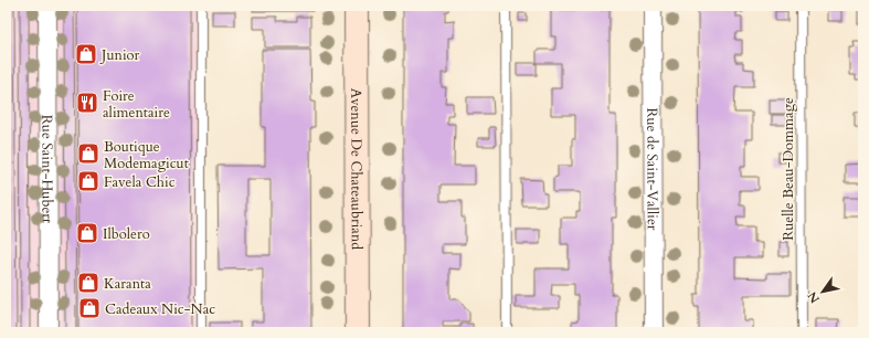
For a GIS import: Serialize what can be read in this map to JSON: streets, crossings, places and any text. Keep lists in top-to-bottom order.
{
  "streets": {
    "street": ["Rue Saint-Hubert", "Avenue De Chateaubriand", "Rue de Saint-Vallier"],
    "lane": ["Ruelle Beau-Dommage"]
  },
  "places": {
    "shop": [
      "Junior",
      "Boutique Modemagicut",
      "Favela Chic",
      "Ilbolero",
      "Karanta",
      "Cadeaux Nic-Nac"
    ],
    "restaurant": ["Foire alimentaire"]
  },
  "north": "bottom left"
}
